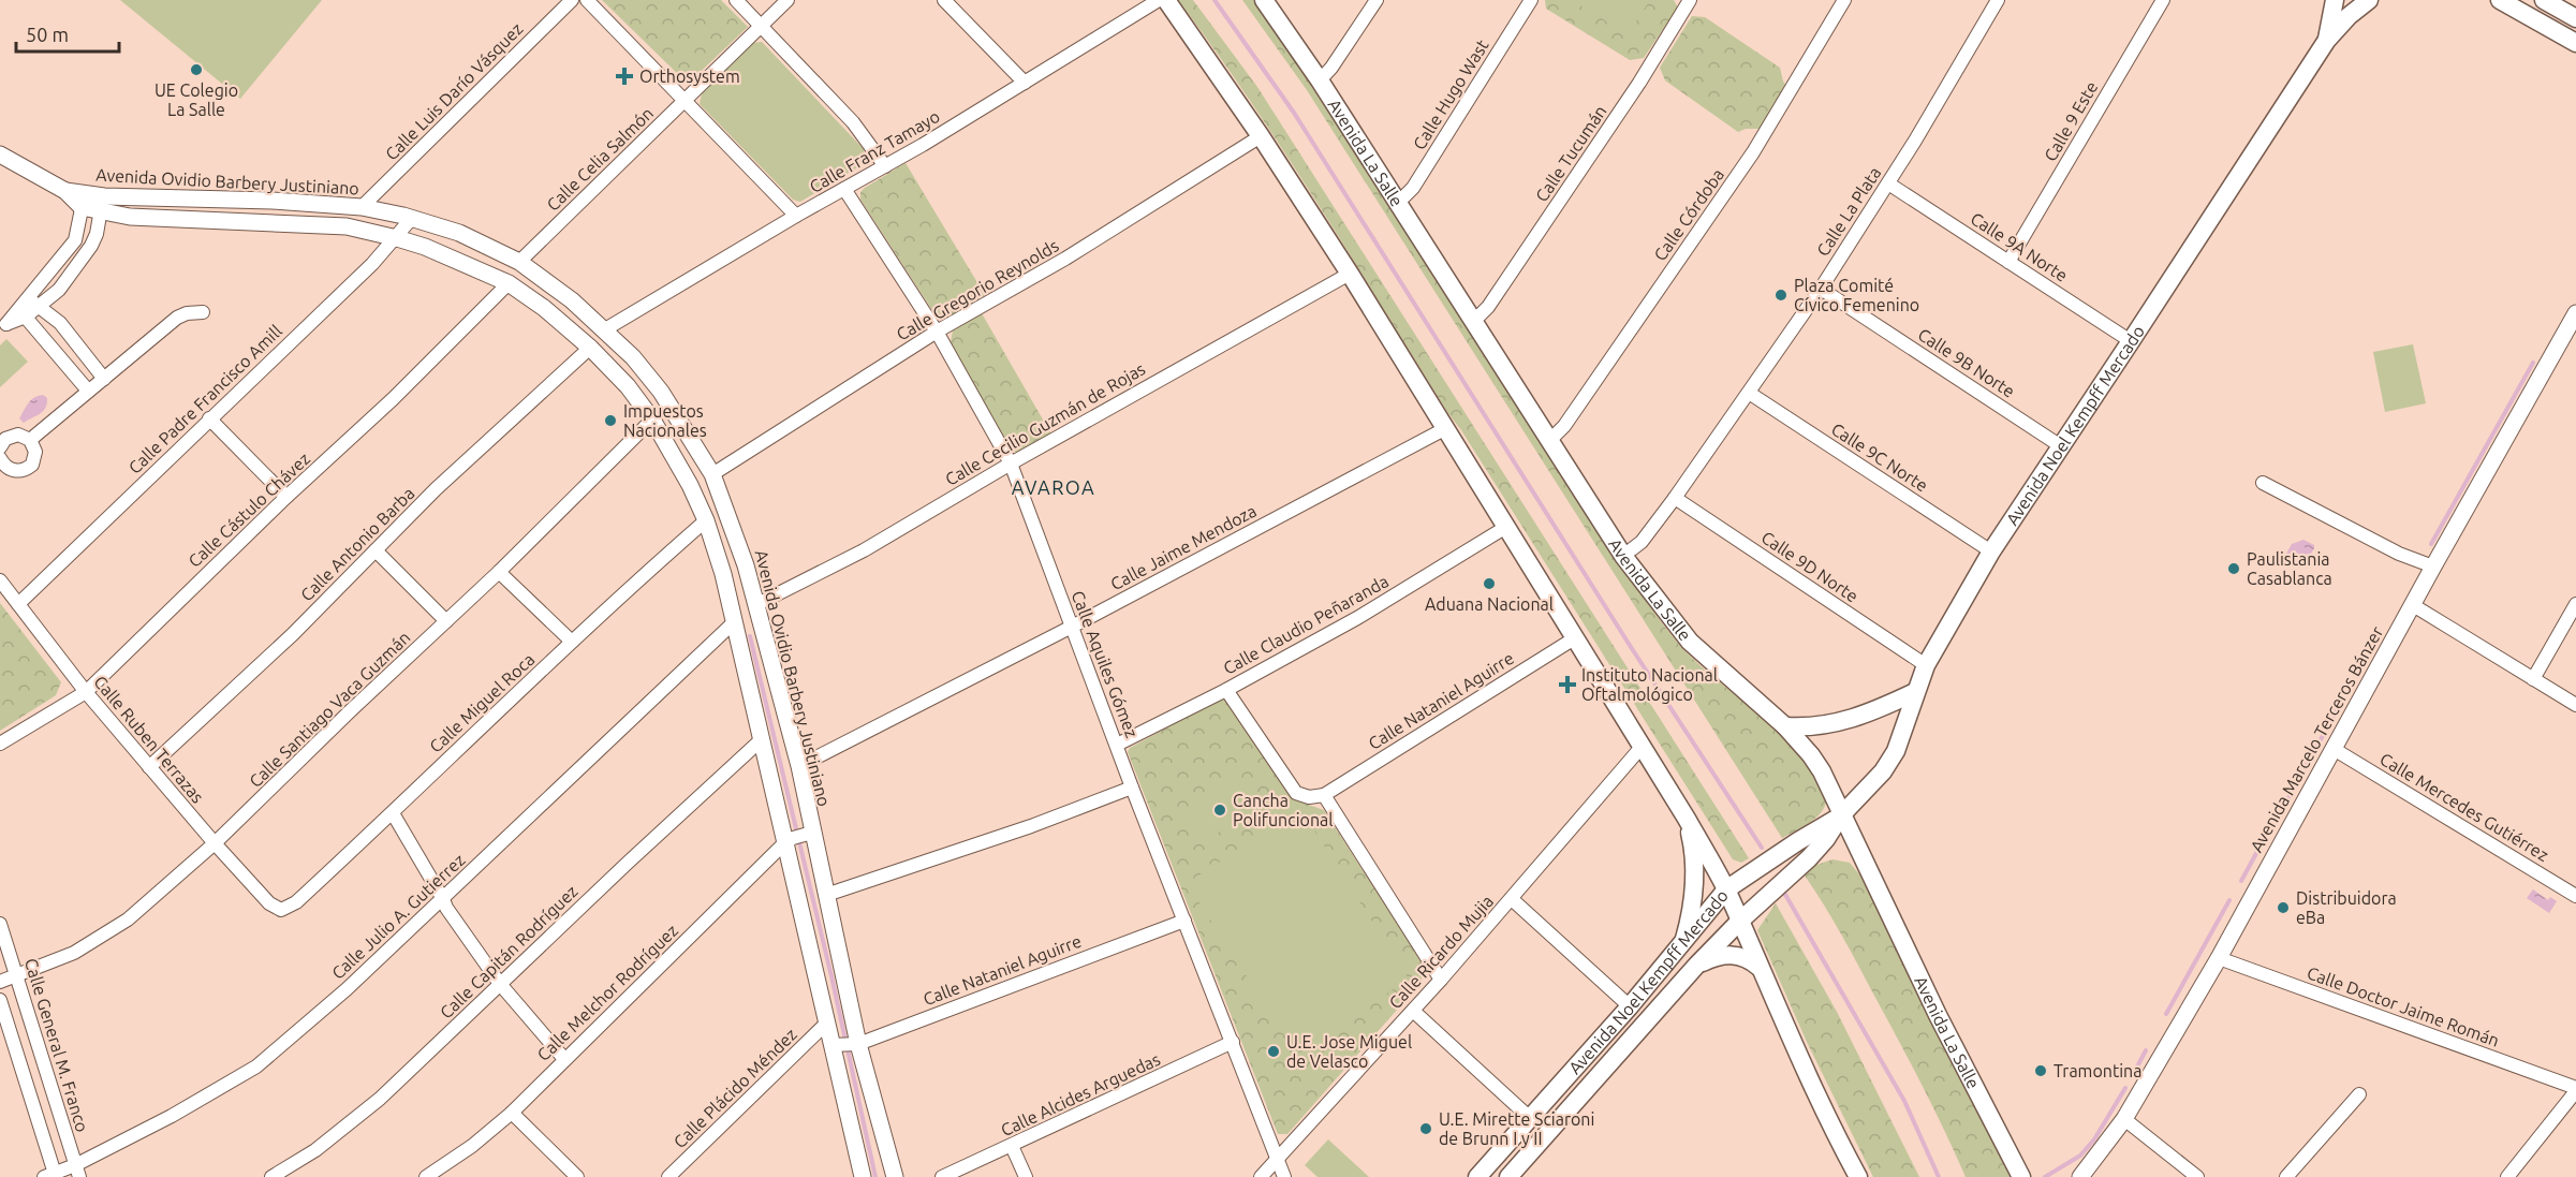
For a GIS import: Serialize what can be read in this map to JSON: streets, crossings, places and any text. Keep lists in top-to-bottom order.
{
  "streets": {
    "main road": ["Avenida La Salle", "Avenida Noel Kempff Mercado"],
    "street": [
      "Calle Luis Darío Vásquez",
      "Calle Hugo Wast",
      "Calle 9 Este",
      "Calle Franz Tamayo",
      "Calle Tucumán",
      "Calle Celia Salmón",
      "Avenida Ovidio Barbery Justiniano",
      "Calle La Plata",
      "Calle Córdoba",
      "Calle 9A Norte",
      "Calle Gregorio Reynolds",
      "Calle 9B Norte",
      "Calle Padre Francisco Amill",
      "Calle Cecilio Guzmán de Rojas",
      "Calle 9C Norte",
      "Calle Cástulo Chávez",
      "Calle Antonio Barba",
      "Calle Jaime Mendoza",
      "Calle 9D Norte",
      "Calle Claudio Peñaranda",
      "Calle Aquiles Gómez",
      "Calle Nataniel Aguirre",
      "Calle Miguel Roca",
      "Calle Santiago Vaca Guzmán",
      "Calle Ruben Terrazas",
      "Avenida Marcelo Terceros Bánzer",
      "Calle Mercedes Gutiérrez",
      "Calle Julio A. Gutierrez",
      "Calle Capitán Rodríguez",
      "Calle Ricardo Mujia",
      "Calle Melchor Rodríguez",
      "Calle Doctor Jaime Román",
      "Calle General M. Franco",
      "Calle Plácido Méndez",
      "Calle Alcides Arguedas"
    ]
  },
  "crossings": [
    ["Calle Luis Darío Vásquez", "Avenida Ovidio Barbery Justiniano"],
    ["Calle Hugo Wast", "Avenida La Salle"],
    ["Calle 9 Este", "Calle 9A Norte"],
    ["Calle Franz Tamayo", "Avenida Ovidio Barbery Justiniano"],
    ["Calle Franz Tamayo", "Calle Aquiles Gómez"],
    ["Avenida La Salle", "Calle Tucumán"],
    ["Avenida La Salle", "Calle La Plata"],
    ["Avenida La Salle", "Calle Córdoba"],
    ["Avenida La Salle", "Avenida Noel Kempff Mercado"],
    ["Calle Celia Salmón", "Avenida Ovidio Barbery Justiniano"],
    ["Avenida Ovidio Barbery Justiniano", "Calle Gregorio Reynolds"],
    ["Avenida Ovidio Barbery Justiniano", "Calle Padre Francisco Amill"],
    ["Avenida Ovidio Barbery Justiniano", "Calle Cecilio Guzmán de Rojas"],
    ["Avenida Ovidio Barbery Justiniano", "Calle Cástulo Chávez"],
    ["Avenida Ovidio Barbery Justiniano", "Calle Antonio Barba"],
    ["Avenida Ovidio Barbery Justiniano", "Calle Jaime Mendoza"],
    ["Avenida Ovidio Barbery Justiniano", "Calle Nataniel Aguirre"],
    ["Avenida Ovidio Barbery Justiniano", "Calle Miguel Roca"],
    ["Avenida Ovidio Barbery Justiniano", "Calle Santiago Vaca Guzmán"],
    ["Avenida Ovidio Barbery Justiniano", "Calle Julio A. Gutierrez"],
    ["Avenida Ovidio Barbery Justiniano", "Calle Capitán Rodríguez"],
    ["Avenida Ovidio Barbery Justiniano", "Calle Melchor Rodríguez"],
    ["Avenida Ovidio Barbery Justiniano", "Calle Plácido Méndez"],
    ["Calle La Plata", "Calle 9A Norte"],
    ["Calle La Plata", "Calle 9B Norte"],
    ["Calle La Plata", "Calle 9C Norte"],
    ["Calle La Plata", "Calle 9D Norte"],
    ["Calle 9A Norte", "Avenida Noel Kempff Mercado"],
    ["Calle Gregorio Reynolds", "Calle Aquiles Gómez"],
    ["Calle 9B Norte", "Avenida Noel Kempff Mercado"],
    ["Calle Padre Francisco Amill", "Calle Ruben Terrazas"],
    ["Calle Cecilio Guzmán de Rojas", "Calle Aquiles Gómez"],
    ["Avenida Noel Kempff Mercado", "Calle 9C Norte"],
    ["Avenida Noel Kempff Mercado", "Calle 9D Norte"],
    ["Calle Cástulo Chávez", "Calle Ruben Terrazas"],
    ["Calle Antonio Barba", "Calle Ruben Terrazas"],
    ["Calle Jaime Mendoza", "Calle Aquiles Gómez"],
    ["Calle Claudio Peñaranda", "Calle Aquiles Gómez"],
    ["Calle Aquiles Gómez", "Calle Nataniel Aguirre"],
    ["Calle Aquiles Gómez", "Calle Ricardo Mujia"],
    ["Calle Aquiles Gómez", "Calle Alcides Arguedas"],
    ["Calle Miguel Roca", "Calle Ruben Terrazas"],
    ["Calle Santiago Vaca Guzmán", "Calle Ruben Terrazas"],
    ["Calle Santiago Vaca Guzmán", "Calle General M. Franco"],
    ["Avenida Marcelo Terceros Bánzer", "Calle Mercedes Gutiérrez"],
    ["Avenida Marcelo Terceros Bánzer", "Calle Doctor Jaime Román"],
    ["Calle Julio A. Gutierrez", "Calle General M. Franco"]
  ],
  "districts": ["AVAROA"],
  "places": {
    "other": [
      "UE Colegio La Salle",
      "Plaza Comité Cívico Femenino",
      "Impuestos Nacionales",
      "Paulistania Casablanca",
      "Aduana Nacional",
      "Cancha Polifuncional",
      "Distribuidora eBa",
      "U.E. Jose Miguel de Velasco",
      "Tramontina",
      "U.E. Mirette Sciaroni de Brunn I y II"
    ],
    "health": ["Orthosystem", "Instituto Nacional Oftalmológico"]
  },
  "scale_bar": "50 m"
}
